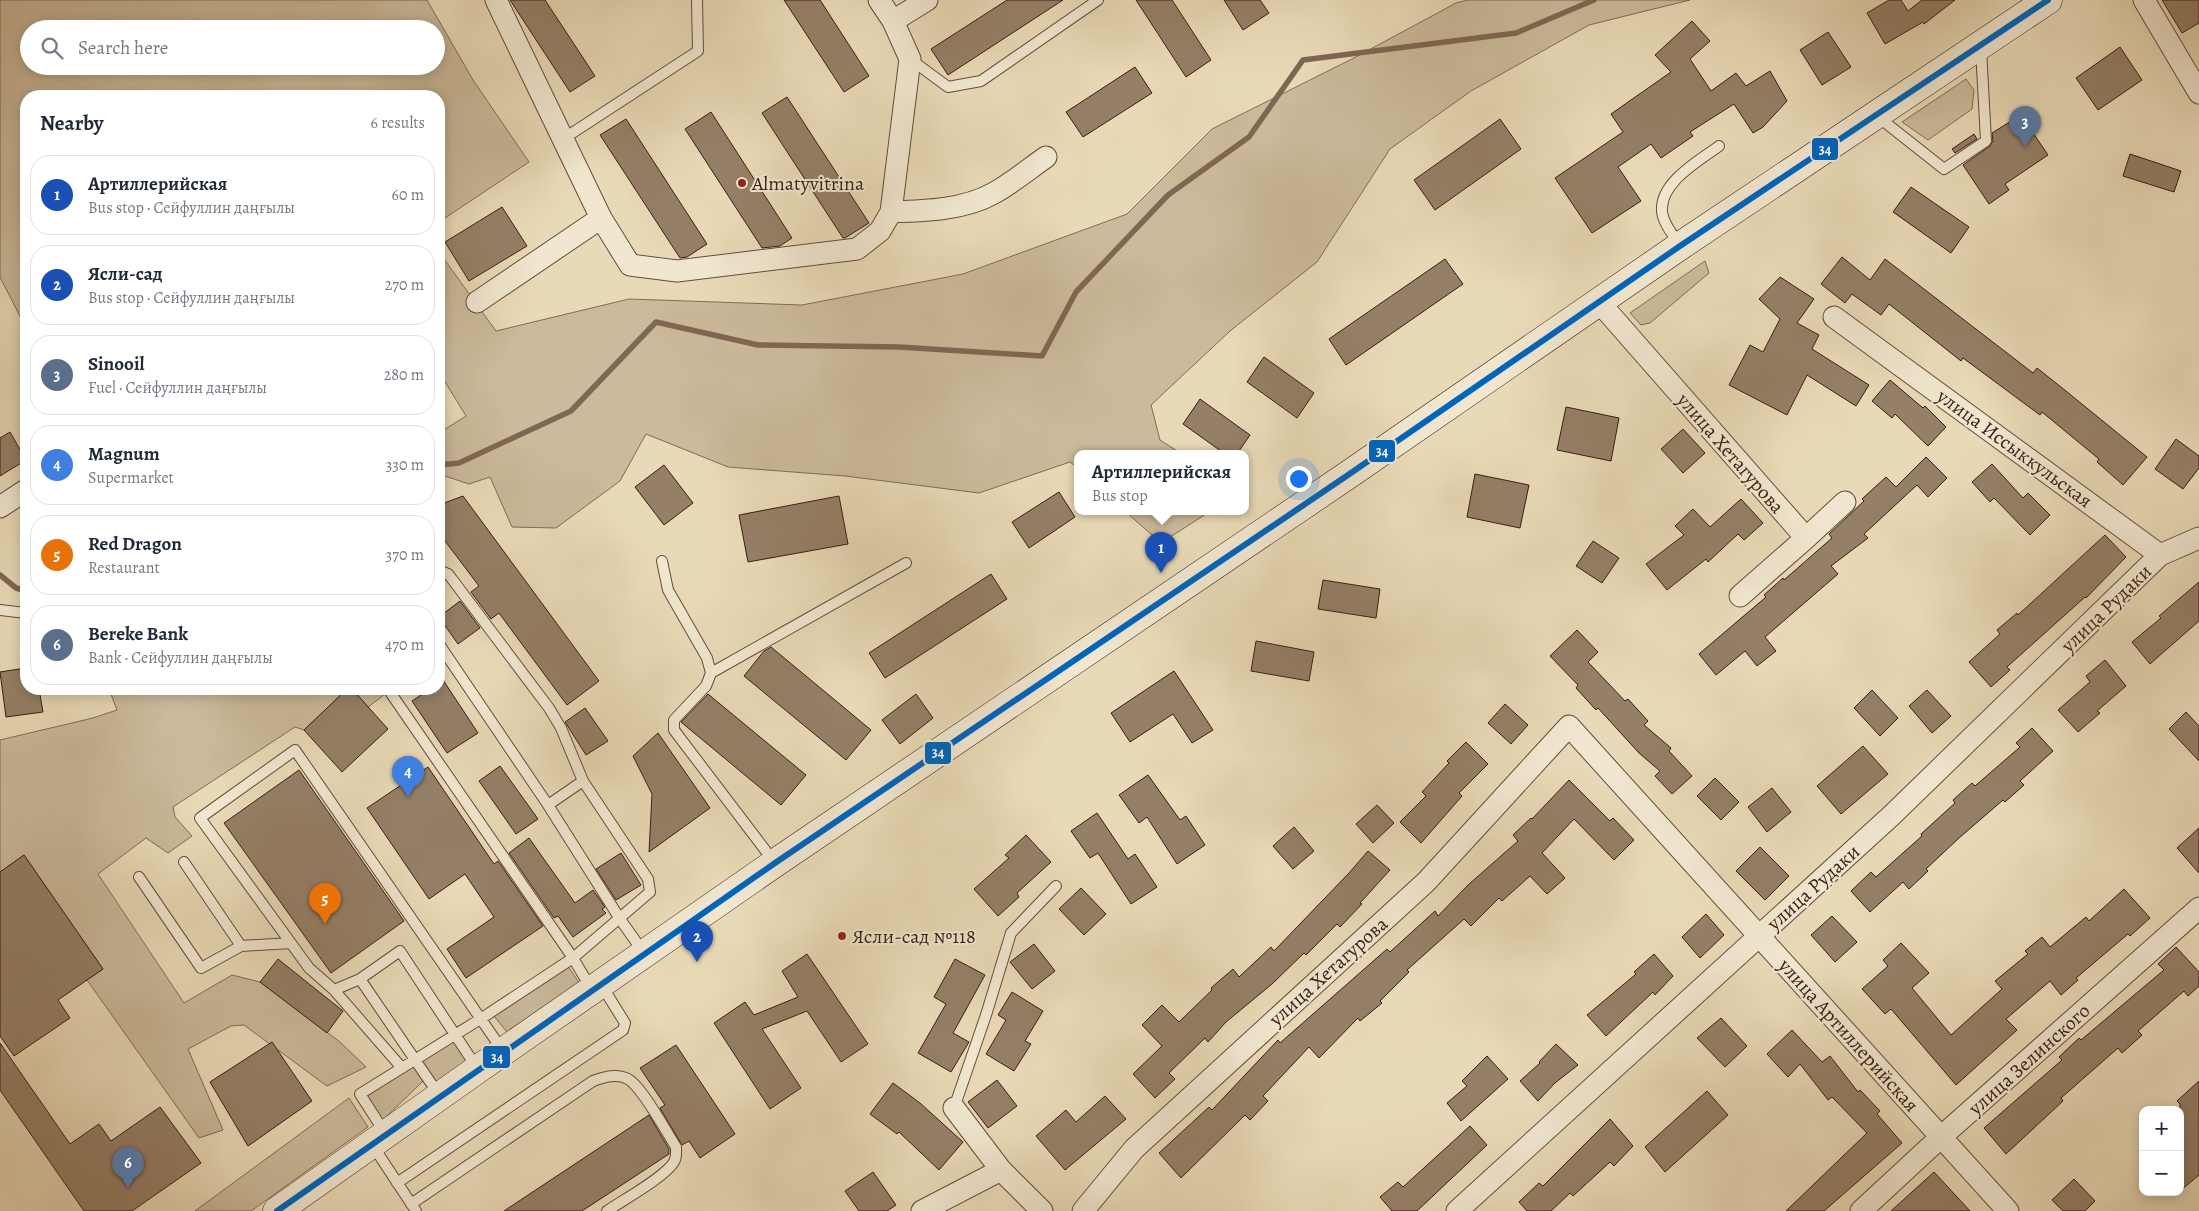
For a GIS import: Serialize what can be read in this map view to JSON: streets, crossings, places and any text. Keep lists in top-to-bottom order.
{
  "streets": {
    "street": [
      "улица Иссыккульская",
      "улица Хетагурова",
      "улица Рудаки",
      "улица Артиллерийская",
      "улица Зелинского"
    ]
  },
  "crossings": [
    ["улица Иссыккульская", "улица Рудаки"],
    ["улица Хетагурова", "улица Артиллерийская"],
    ["улица Рудаки", "улица Артиллерийская"],
    ["улица Артиллерийская", "улица Зелинского"]
  ],
  "places": ["Almatyvitrina", "Ясли-сад №118"],
  "lines": ["transit line 34"],
  "page": {
    "search": "Search here",
    "heading": ["Nearby", "6 results"],
    "pins": [
      "3",
      "1",
      "4",
      "5",
      "2",
      "6"
    ],
    "list": [
      {
        "mark": "1",
        "name": "Артиллерийская",
        "note": "Bus stop · Сейфуллин даңғылы",
        "value": "60 m"
      },
      {
        "mark": "2",
        "name": "Ясли-сад",
        "note": "Bus stop · Сейфуллин даңғылы",
        "value": "270 m"
      },
      {
        "mark": "3",
        "name": "Sinooil",
        "note": "Fuel · Сейфуллин даңғылы",
        "value": "280 m"
      },
      {
        "mark": "4",
        "name": "Magnum",
        "note": "Supermarket",
        "value": "330 m"
      },
      {
        "mark": "5",
        "name": "Red Dragon",
        "note": "Restaurant",
        "value": "370 m"
      },
      {
        "mark": "6",
        "name": "Bereke Bank",
        "note": "Bank · Сейфуллин даңғылы",
        "value": "470 m"
      }
    ],
    "popup": ["Артиллерийская", "Bus stop"],
    "map_buttons": ["+", "−"]
  }
}
